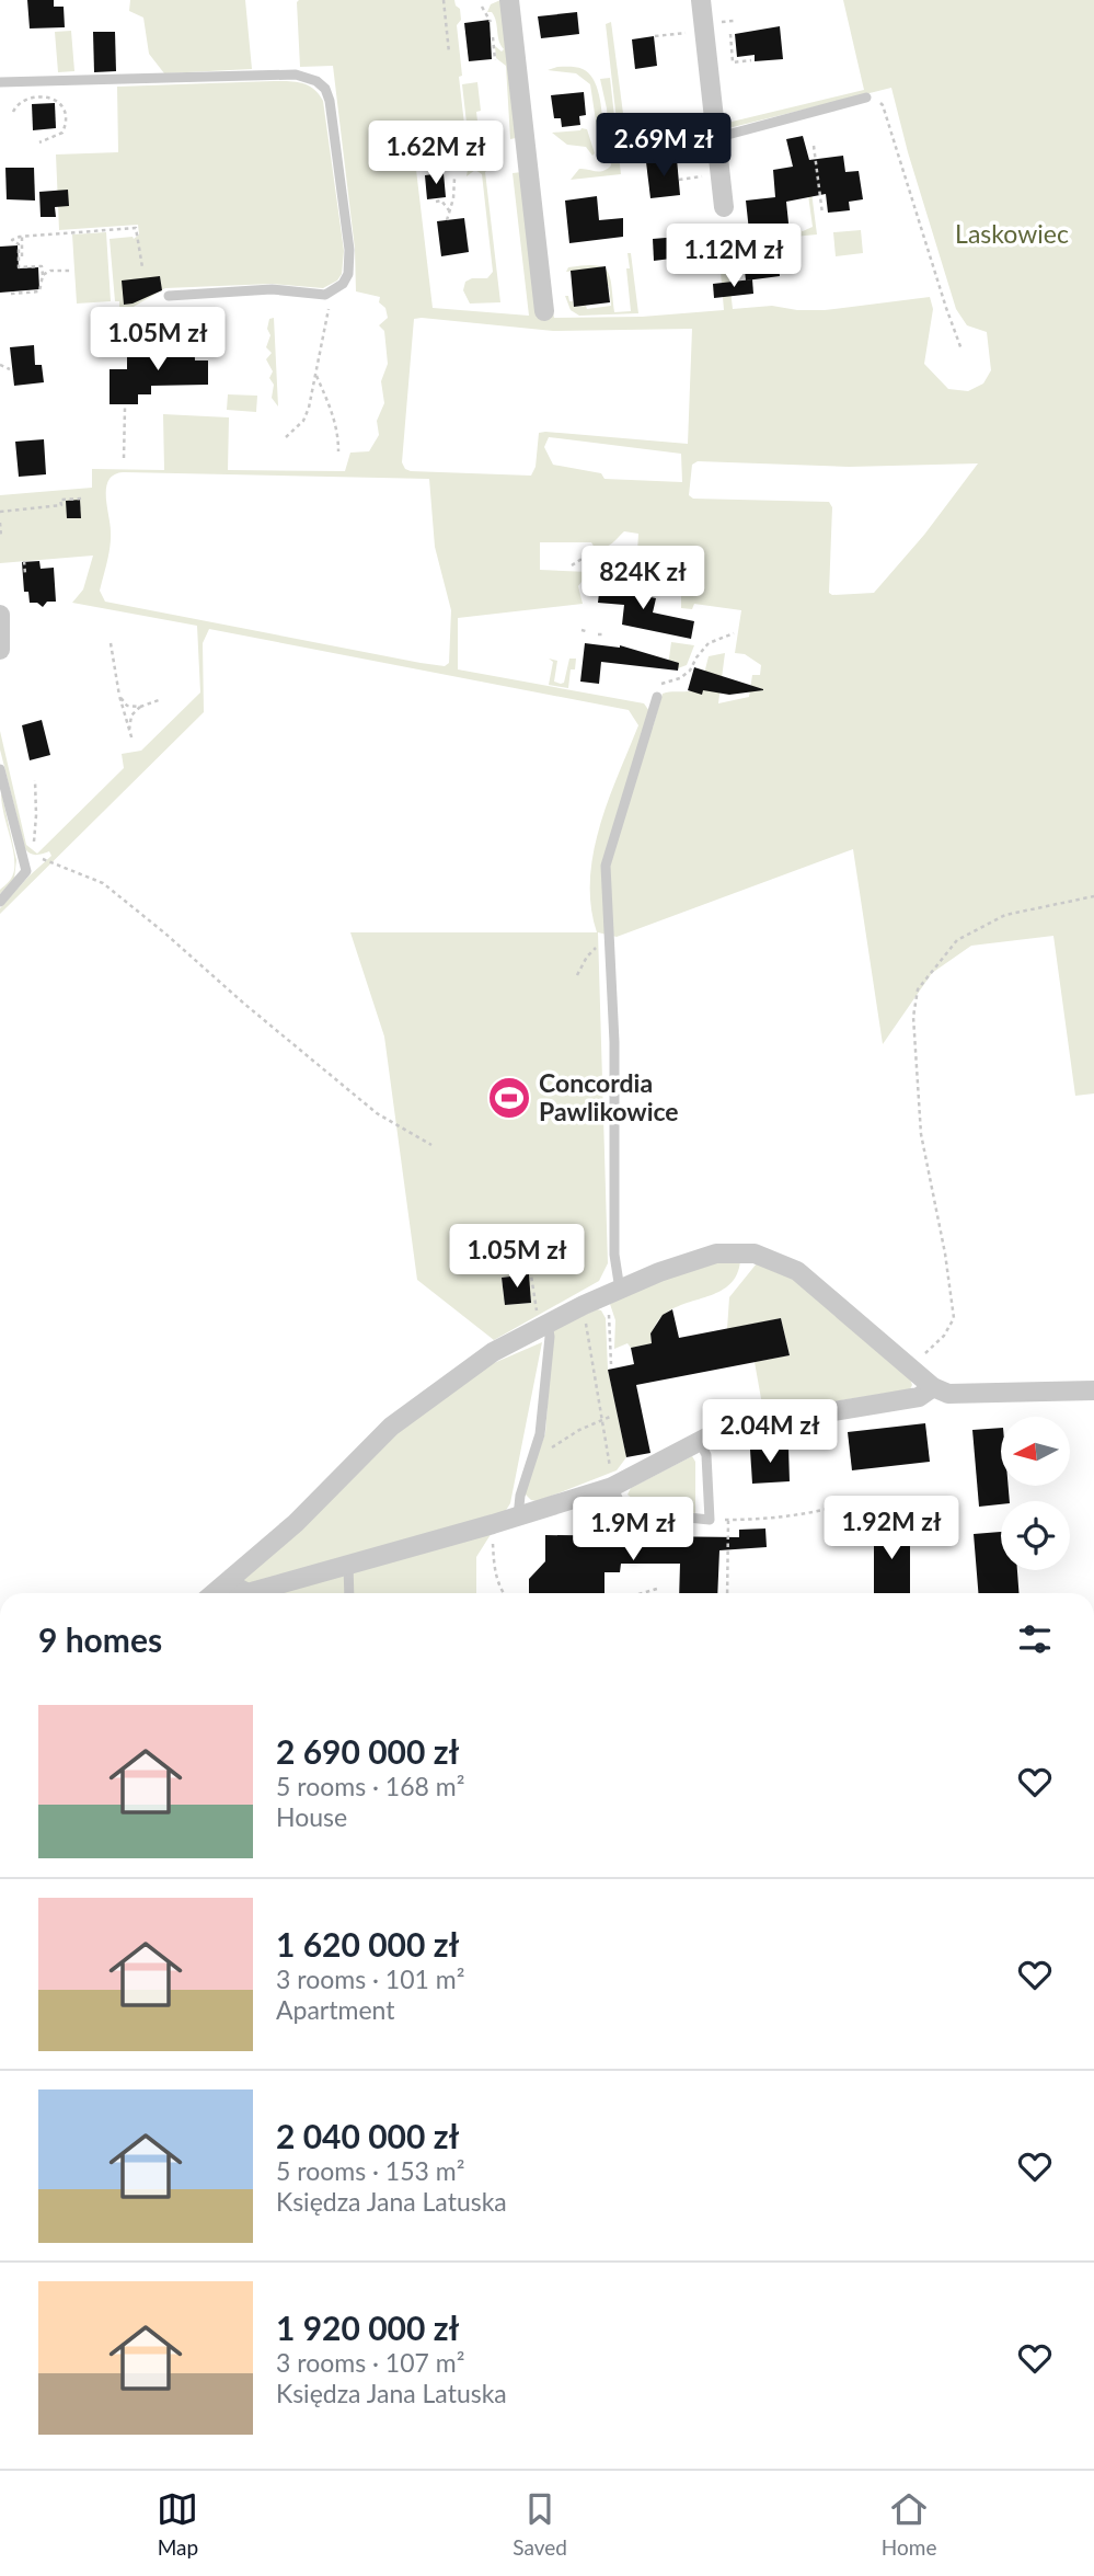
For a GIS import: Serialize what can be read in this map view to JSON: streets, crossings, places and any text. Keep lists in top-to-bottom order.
{
  "parks": ["Laskowiec"],
  "places": {
    "sports": ["Concordia Pawlikowice"]
  },
  "north": "left",
  "page": {
    "price": [
      "2.69M zł",
      "1.62M zł",
      "1.12M zł",
      "1.05M zł",
      "824K zł",
      "1.05M zł",
      "2.04M zł",
      "1.92M zł",
      "1.9M zł"
    ],
    "heading": "9 homes",
    "list": [
      {
        "name": "2 690 000 zł",
        "note": "5 rooms · 168 m² · House"
      },
      {
        "name": "1 620 000 zł",
        "note": "3 rooms · 101 m² · Apartment"
      },
      {
        "name": "2 040 000 zł",
        "note": "5 rooms · 153 m² · Księdza Jana Latuska"
      },
      {
        "name": "1 920 000 zł",
        "note": "3 rooms · 107 m² · Księdza Jana Latuska"
      }
    ],
    "tabs": ["Map", "Saved", "Home"]
  }
}
